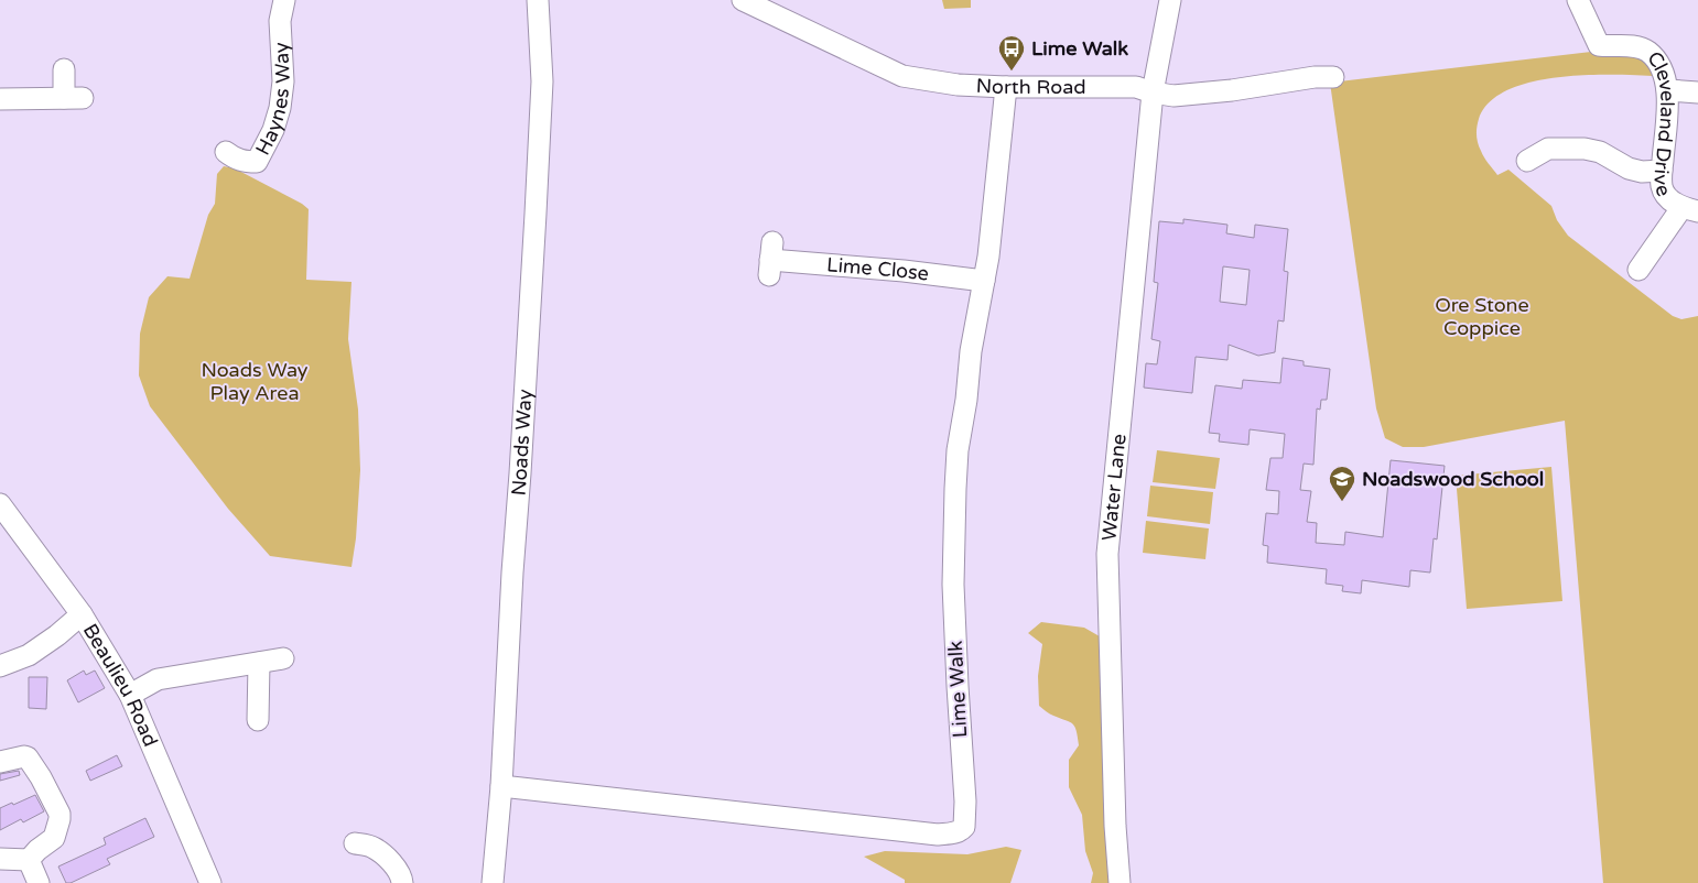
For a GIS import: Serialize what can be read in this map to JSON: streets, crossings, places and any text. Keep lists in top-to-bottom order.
{
  "streets": {
    "street": [
      "North Road",
      "Haynes Way",
      "Cleveland Drive",
      "Lime Close",
      "Noads Way",
      "Water Lane",
      "Beaulieu Road",
      "Lime Walk"
    ]
  },
  "crossings": [
    ["North Road", "Water Lane"],
    ["North Road", "Lime Walk"],
    ["Lime Close", "Lime Walk"],
    ["Noads Way", "Lime Walk"]
  ],
  "parks": ["Ore Stone Coppice", "Noads Way Play Area"],
  "places": {
    "bus stop": ["Lime Walk"],
    "school or university": ["Noadswood School"]
  }
}
